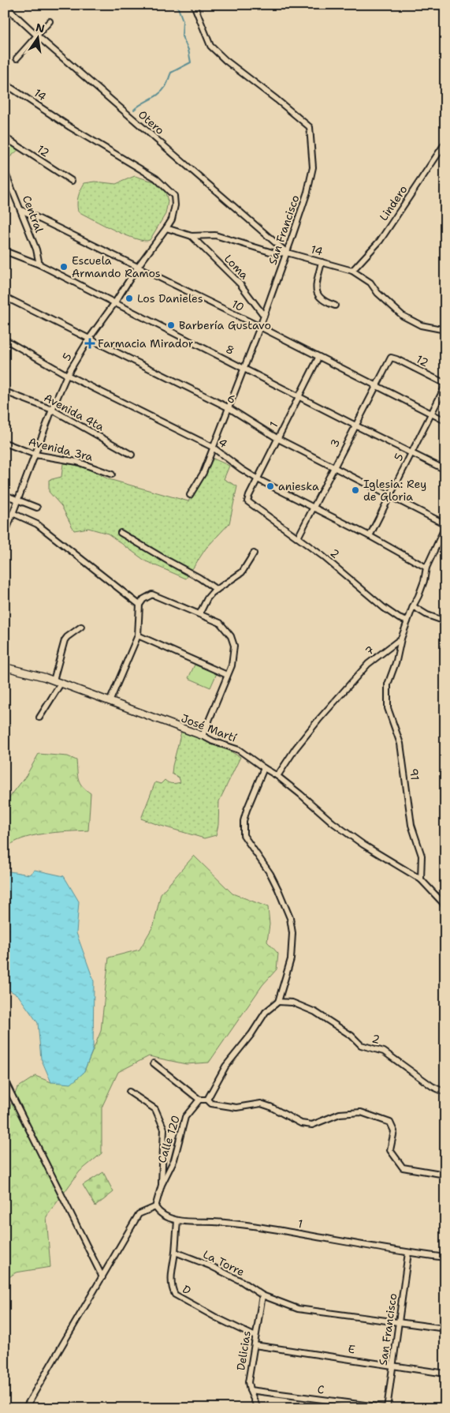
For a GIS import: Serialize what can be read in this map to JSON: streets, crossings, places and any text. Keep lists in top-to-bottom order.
{
  "streets": {
    "street": [
      "14",
      "Otero",
      "12",
      "Lindero",
      "Central",
      "San Francisco",
      "Loma",
      "10",
      "8",
      "5",
      "6",
      "Avenida 4ta",
      "1",
      "4",
      "3",
      "Avenida 3ra",
      "2",
      "7",
      "José Martí",
      "91",
      "Calle 120",
      "La Torre",
      "D",
      "E",
      "Delicias",
      "C"
    ]
  },
  "crossings": [
    ["14", "Otero"],
    ["14", "Lindero"],
    ["14", "San Francisco"],
    ["14", "Loma"],
    ["14", "5"],
    ["Otero", "San Francisco"],
    ["12", "5"],
    ["12", "3"],
    ["Central", "10"],
    ["Central", "8"],
    ["San Francisco", "Loma"],
    ["San Francisco", "10"],
    ["San Francisco", "8"],
    ["San Francisco", "6"],
    ["San Francisco", "1"],
    ["San Francisco", "4"],
    ["San Francisco", "E"],
    ["San Francisco", "C"],
    ["10", "5"],
    ["10", "1"],
    ["10", "3"],
    ["8", "5"],
    ["8", "1"],
    ["8", "3"],
    ["5", "6"],
    ["5", "Avenida 4ta"],
    ["5", "4"],
    ["5", "Avenida 3ra"],
    ["6", "1"],
    ["6", "3"],
    ["1", "4"],
    ["1", "2"],
    ["1", "Calle 120"],
    ["1", "D"],
    ["4", "3"],
    ["3", "2"],
    ["7", "José Martí"],
    ["7", "91"],
    ["José Martí", "91"],
    ["La Torre", "D"],
    ["La Torre", "Delicias"],
    ["D", "Delicias"],
    ["E", "Delicias"],
    ["Delicias", "C"]
  ],
  "places": {
    "other": [
      "Escuela Armando Ramos",
      "Los Danieles",
      "Barbería Gustavo",
      "anieska",
      "Iglesia: Rey de Gloria"
    ],
    "health": ["Farmacia Mirador"]
  },
  "north": "top"
}
